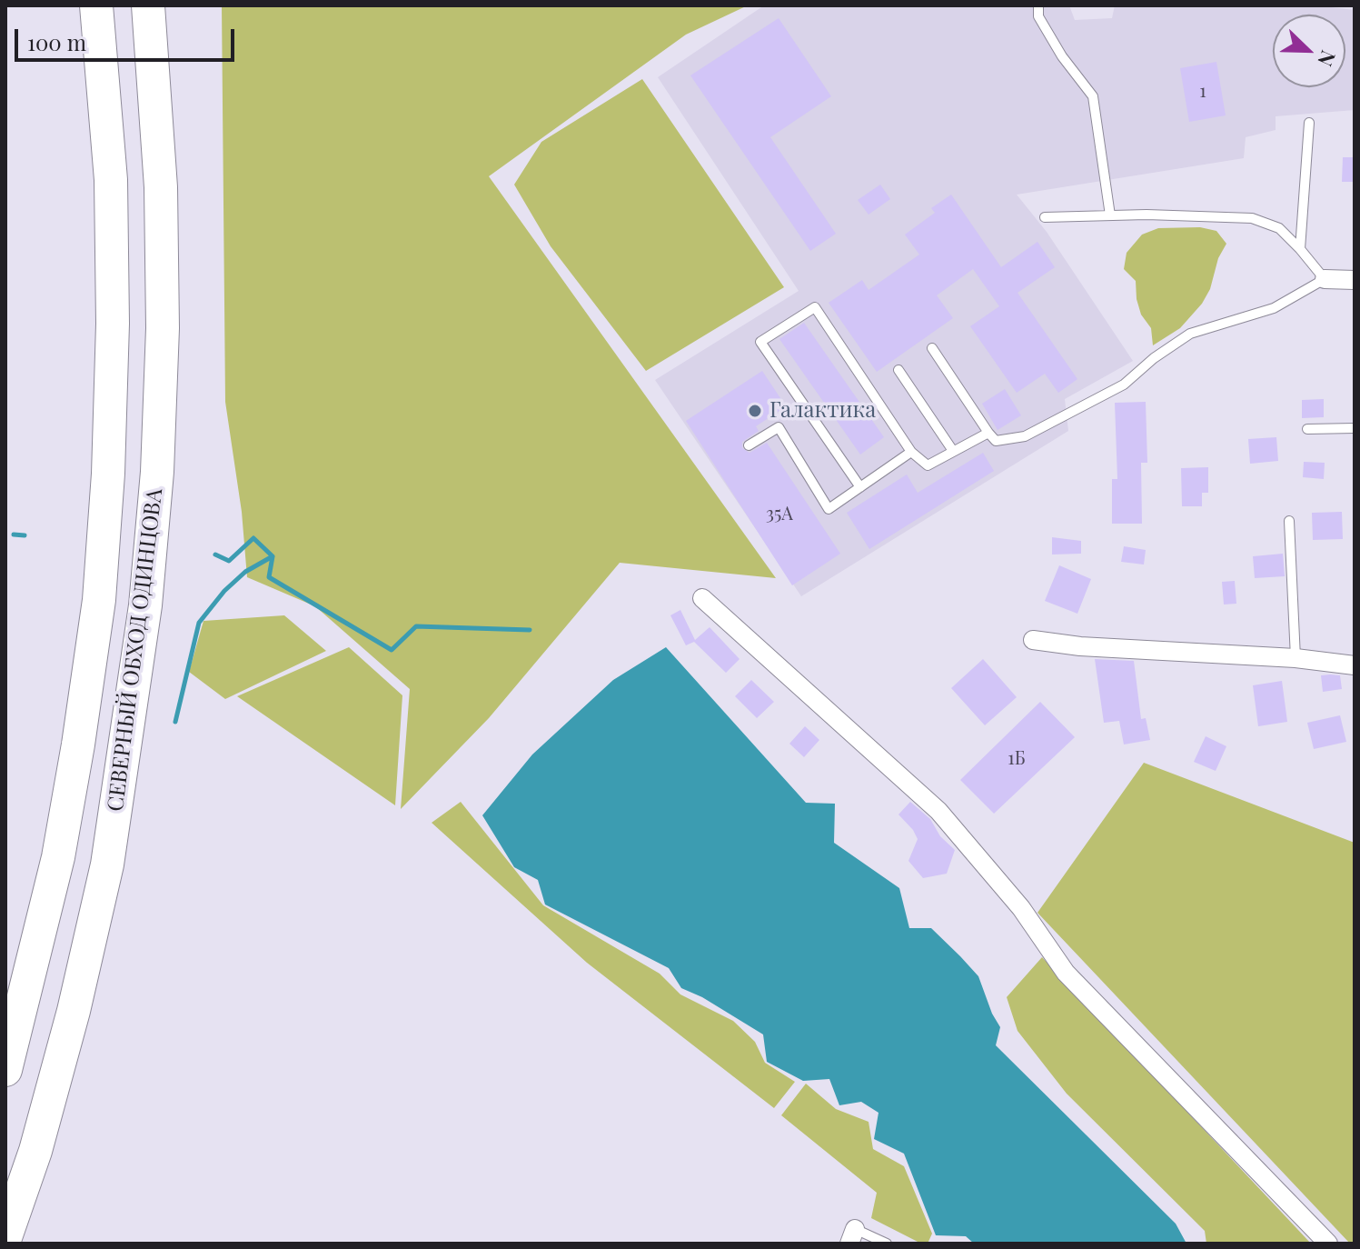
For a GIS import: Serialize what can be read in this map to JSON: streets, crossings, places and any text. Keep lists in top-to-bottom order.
{
  "streets": {
    "highway": ["СЕВЕРНЫЙ ОБХОД ОДИНЦОВА"]
  },
  "places": ["Галактика"],
  "house_numbers": ["1", "35А", "1Б"],
  "scale_bar": "100 m",
  "north": "bottom right"
}
